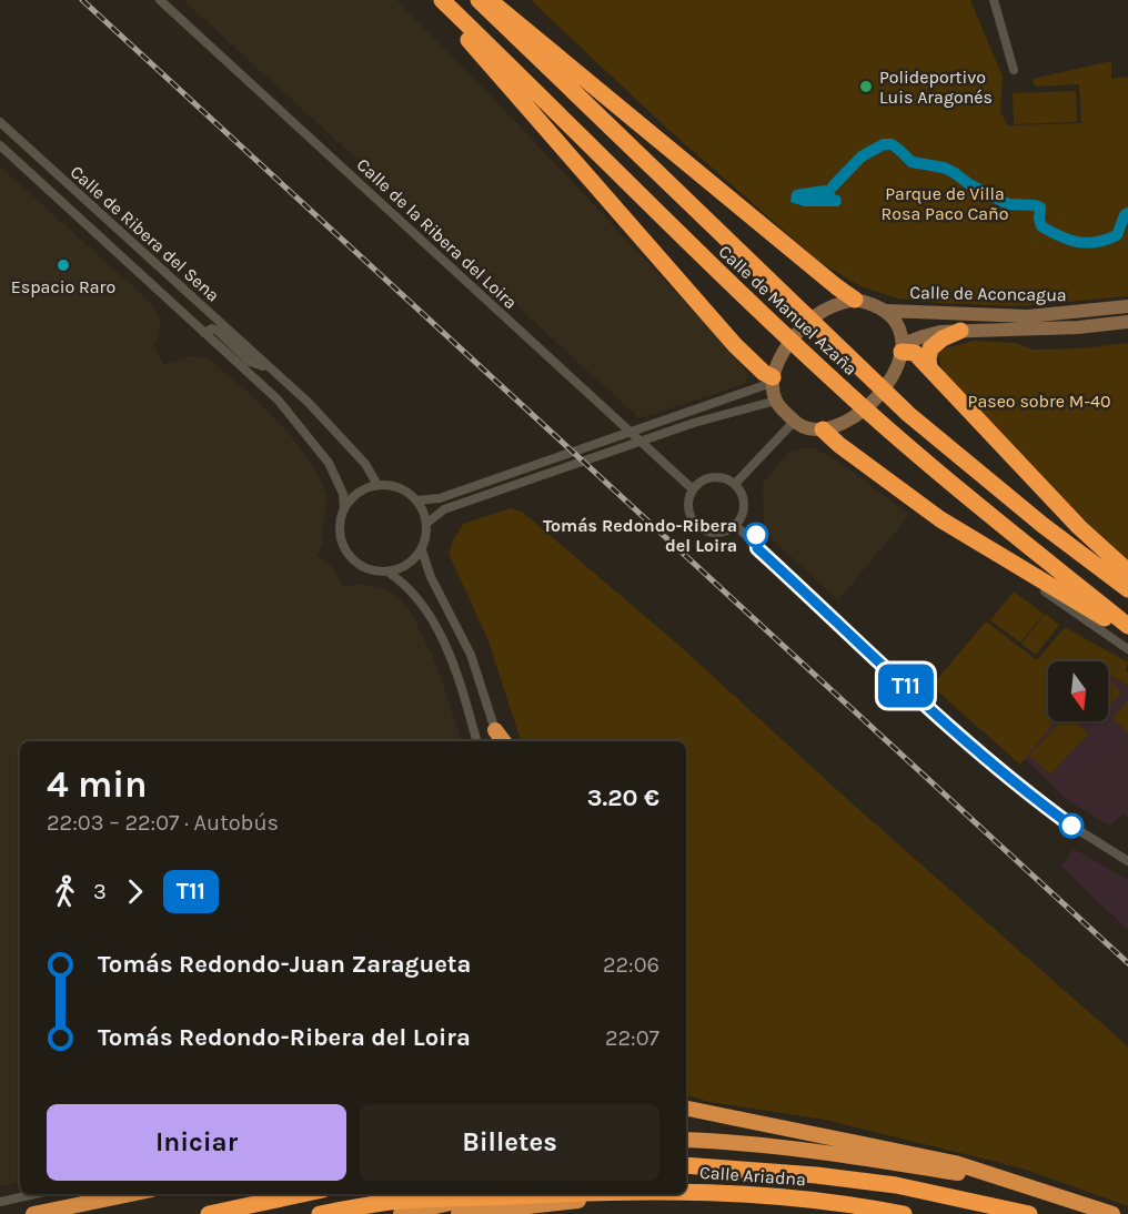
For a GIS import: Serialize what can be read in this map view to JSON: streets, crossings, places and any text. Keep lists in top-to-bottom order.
{
  "streets": {
    "highway": ["Calle de Manuel Azaña", "Calle Ariadna"],
    "main road": ["Calle de Aconcagua"],
    "street": ["Calle de Ribera del Sena", "Calle de la Ribera del Loira"]
  },
  "parks": ["Parque de Villa Rosa Paco Caño", "Paseo sobre M-40"],
  "places": ["Polideportivo Luis Aragonés", "Espacio Raro", "Tomás Redondo-Ribera del Loira"],
  "lines": ["bus line T11"],
  "north": "bottom",
  "page": {
    "on_map": "T11",
    "heading": ["4 min", "22:03 – 22:07 · Autobús", "3.20 €"],
    "legs": ["3", "T11"],
    "list": [
      {
        "name": "Tomás Redondo-Juan Zaragueta",
        "value": "22:06"
      },
      {
        "name": "Tomás Redondo-Ribera del Loira",
        "value": "22:07"
      }
    ],
    "buttons": ["Iniciar", "Billetes"]
  }
}
